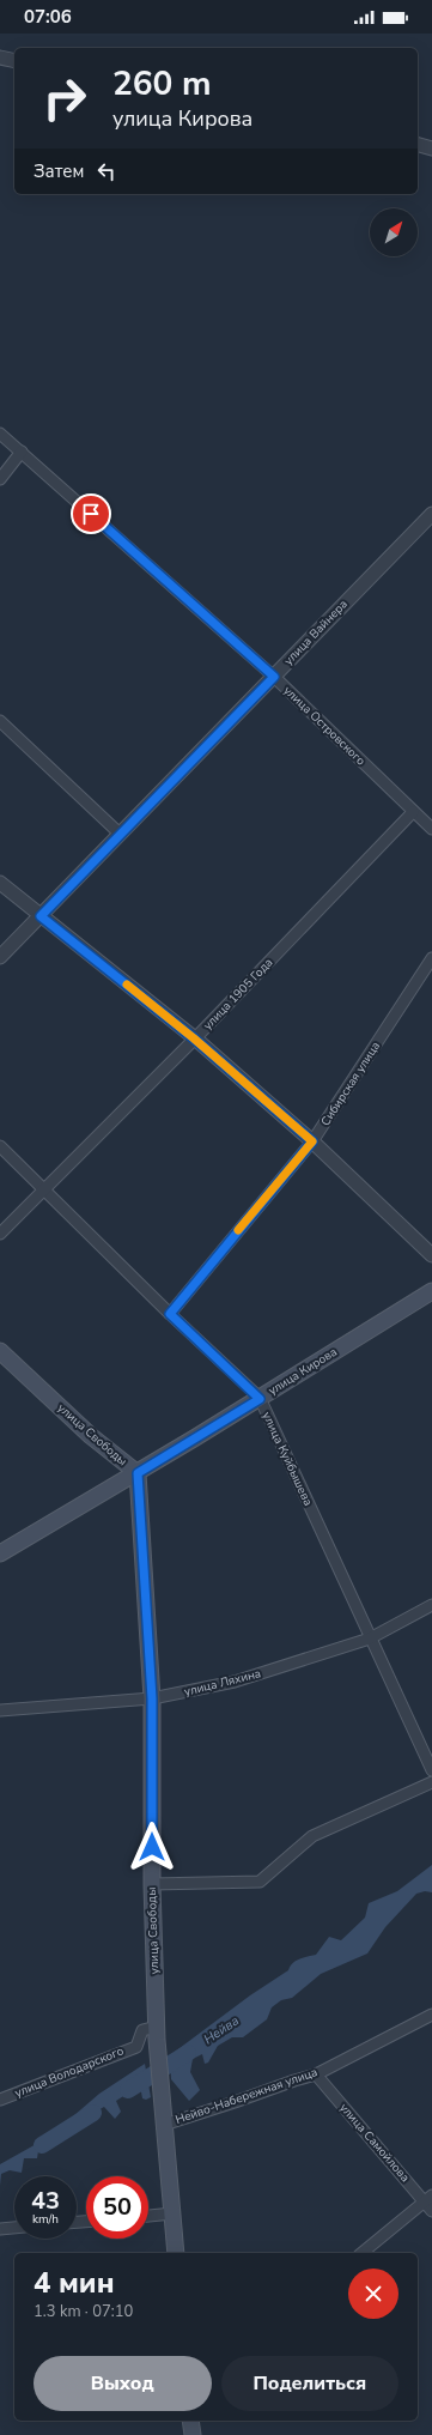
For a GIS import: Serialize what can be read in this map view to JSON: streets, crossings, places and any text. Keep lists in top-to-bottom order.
{
  "streets": {
    "main road": ["улица Кирова", "улица Свободы"],
    "street": [
      "улица Вайнера",
      "улица Островского",
      "улица 1905 Года",
      "Сибирская улица",
      "улица Куйбышева",
      "улица Ляхина",
      "улица Володарского",
      "Нейво-Набережная улица",
      "улица Самойлова"
    ]
  },
  "crossings": [
    ["улица Вайнера", "улица Островского"],
    ["улица Островского", "улица 1905 Года"],
    ["улица 1905 Года", "улица Куйбышева"],
    ["Сибирская улица", "улица Куйбышева"],
    ["улица Кирова", "улица Свободы"],
    ["улица Кирова", "улица Куйбышева"],
    ["улица Свободы", "улица Ляхина"],
    ["улица Свободы", "улица Володарского"],
    ["улица Свободы", "Нейво-Набережная улица"],
    ["улица Куйбышева", "улица Ляхина"],
    ["Нейво-Набережная улица", "улица Самойлова"]
  ],
  "water": ["Нейва"],
  "north": "top right",
  "page": {
    "status": "07:06",
    "turn": ["260 m", "улица Кирова"],
    "then": "Затем",
    "speed": "43 km/h",
    "limit": "50",
    "heading": ["4 мин", "1.3 km · 07:10"],
    "buttons": ["Выход", "Поделиться"]
  }
}
